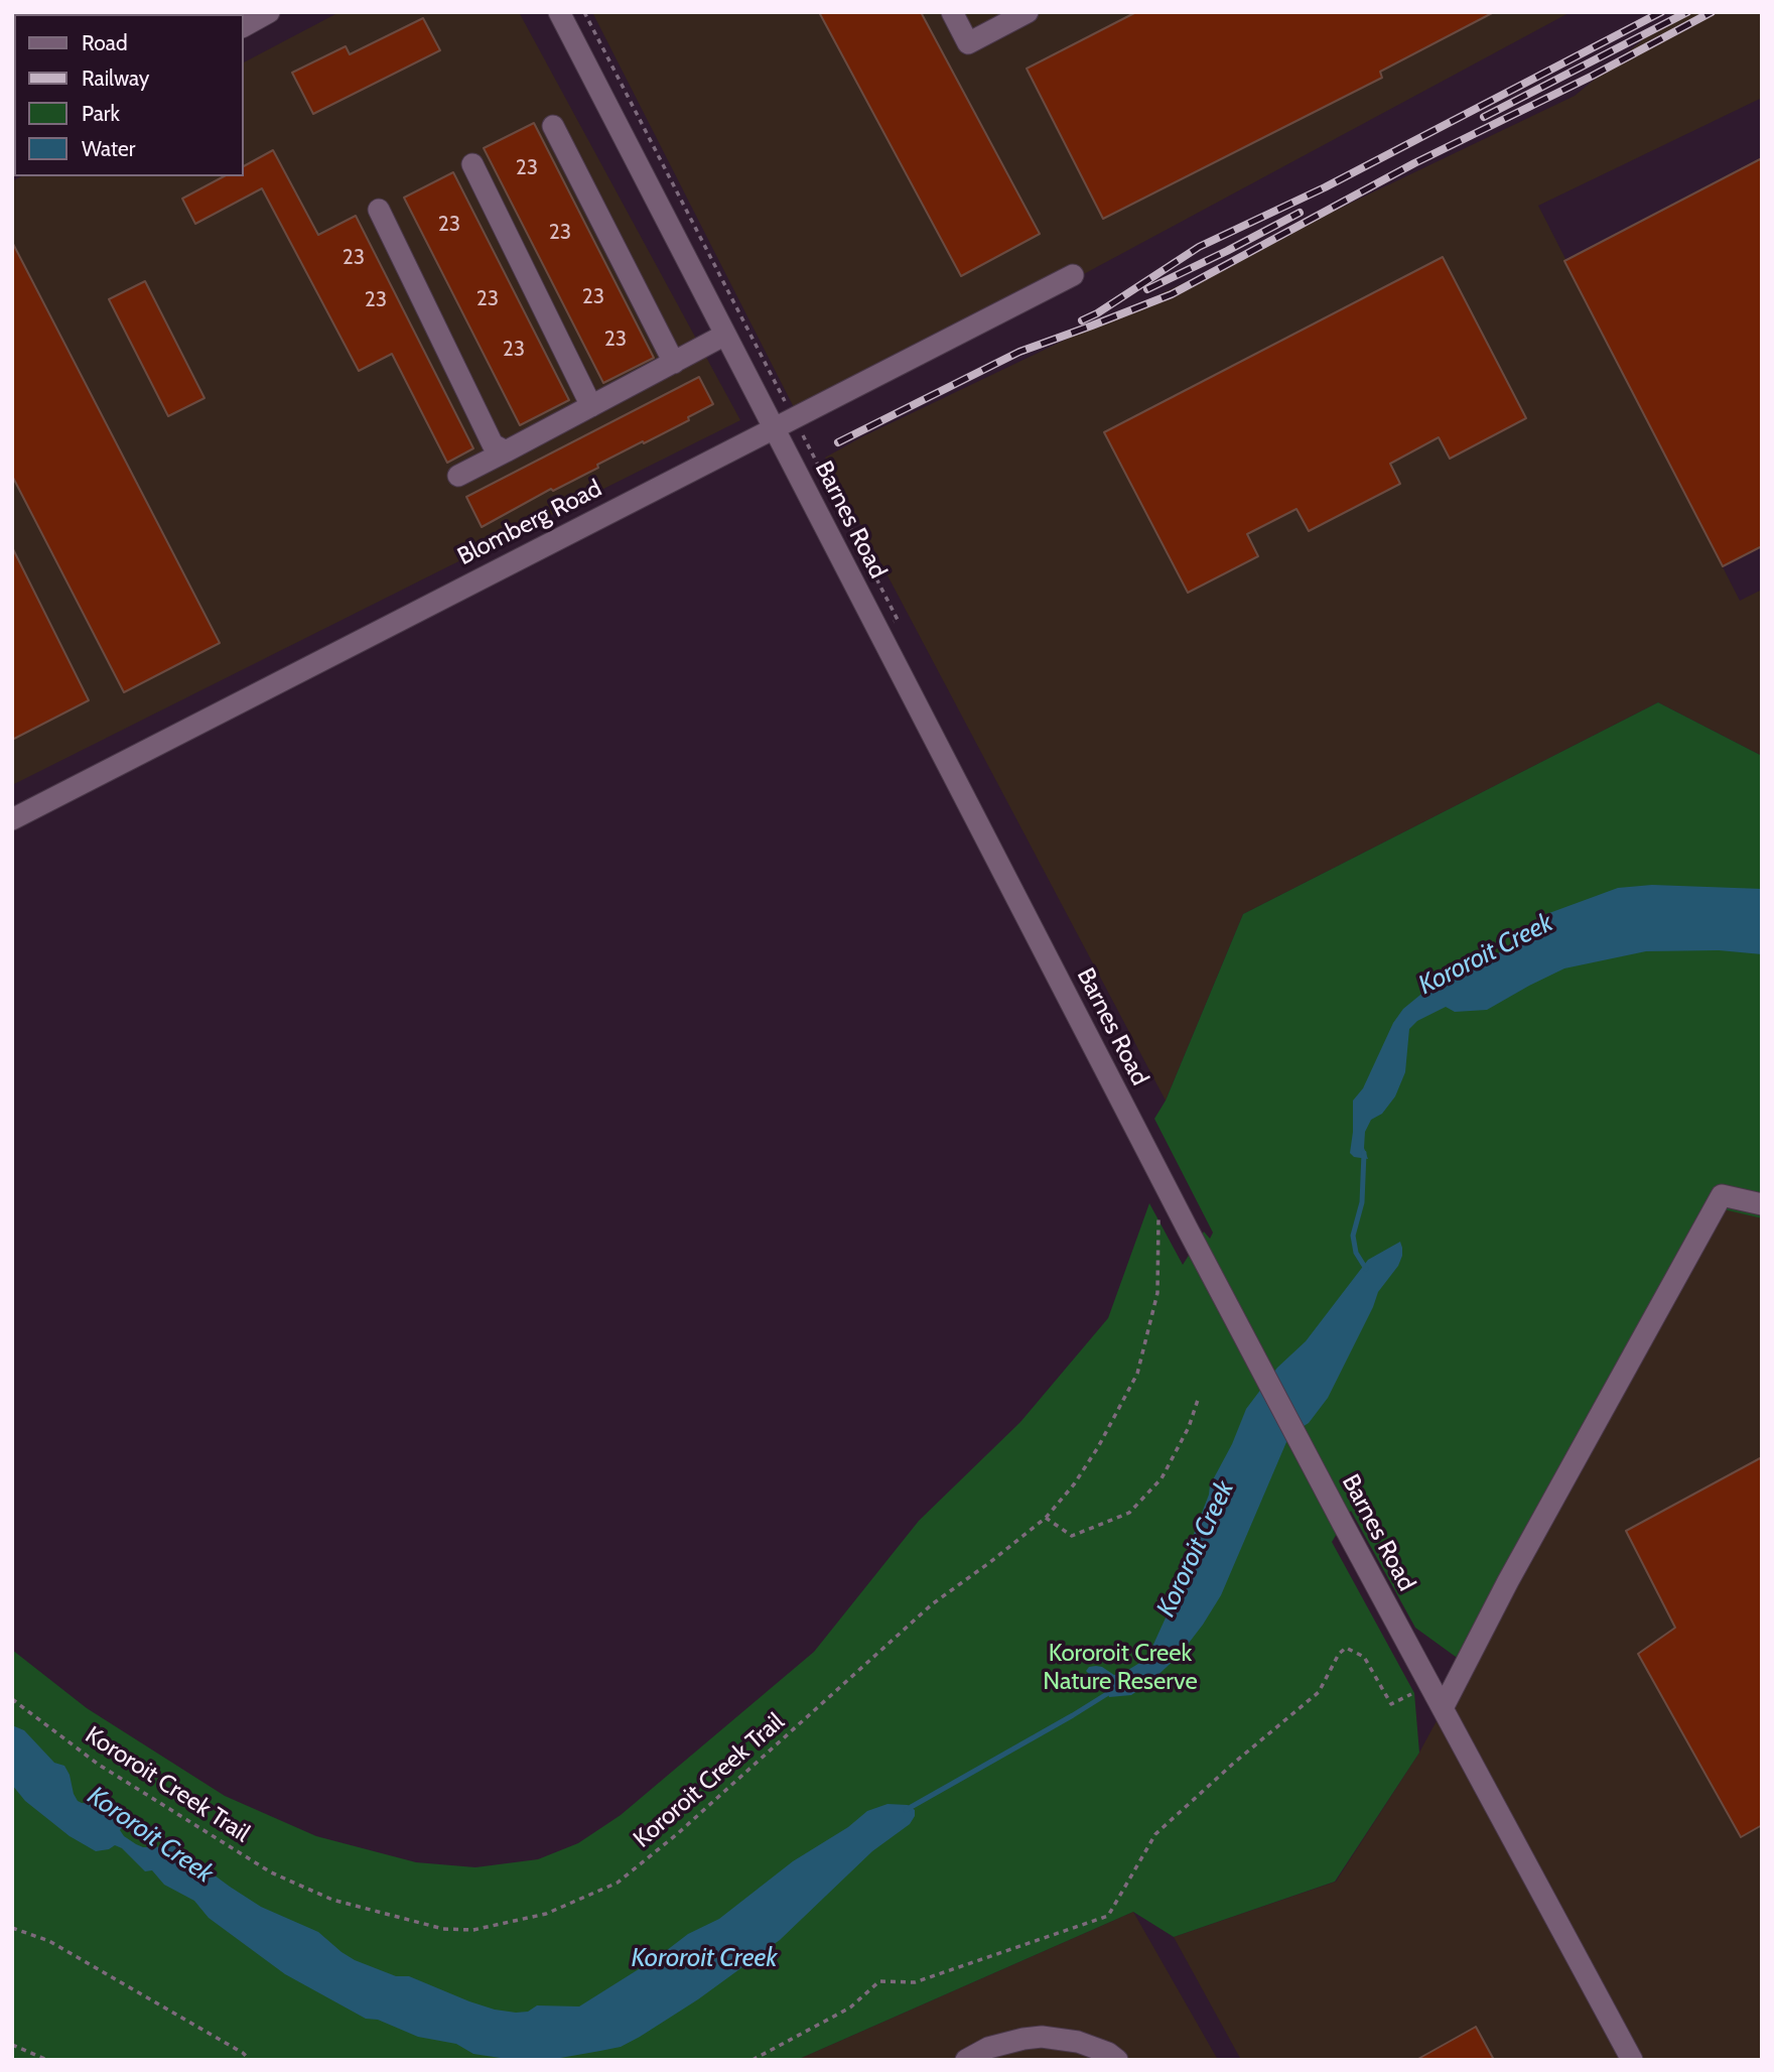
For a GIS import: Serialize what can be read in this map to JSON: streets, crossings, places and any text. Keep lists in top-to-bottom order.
{
  "streets": {
    "street": ["Barnes Road", "Blomberg Road"],
    "path": ["Kororoit Creek Trail"]
  },
  "crossings": [
    ["Barnes Road", "Blomberg Road"]
  ],
  "water": ["Kororoit Creek"],
  "parks": ["Kororoit Creek Nature Reserve"],
  "house_numbers": [
    "23",
    "23",
    "23",
    "23",
    "23",
    "23",
    "23",
    "23",
    "23"
  ],
  "legend": [
    "Road",
    "Railway",
    "Park",
    "Water"
  ]
}
